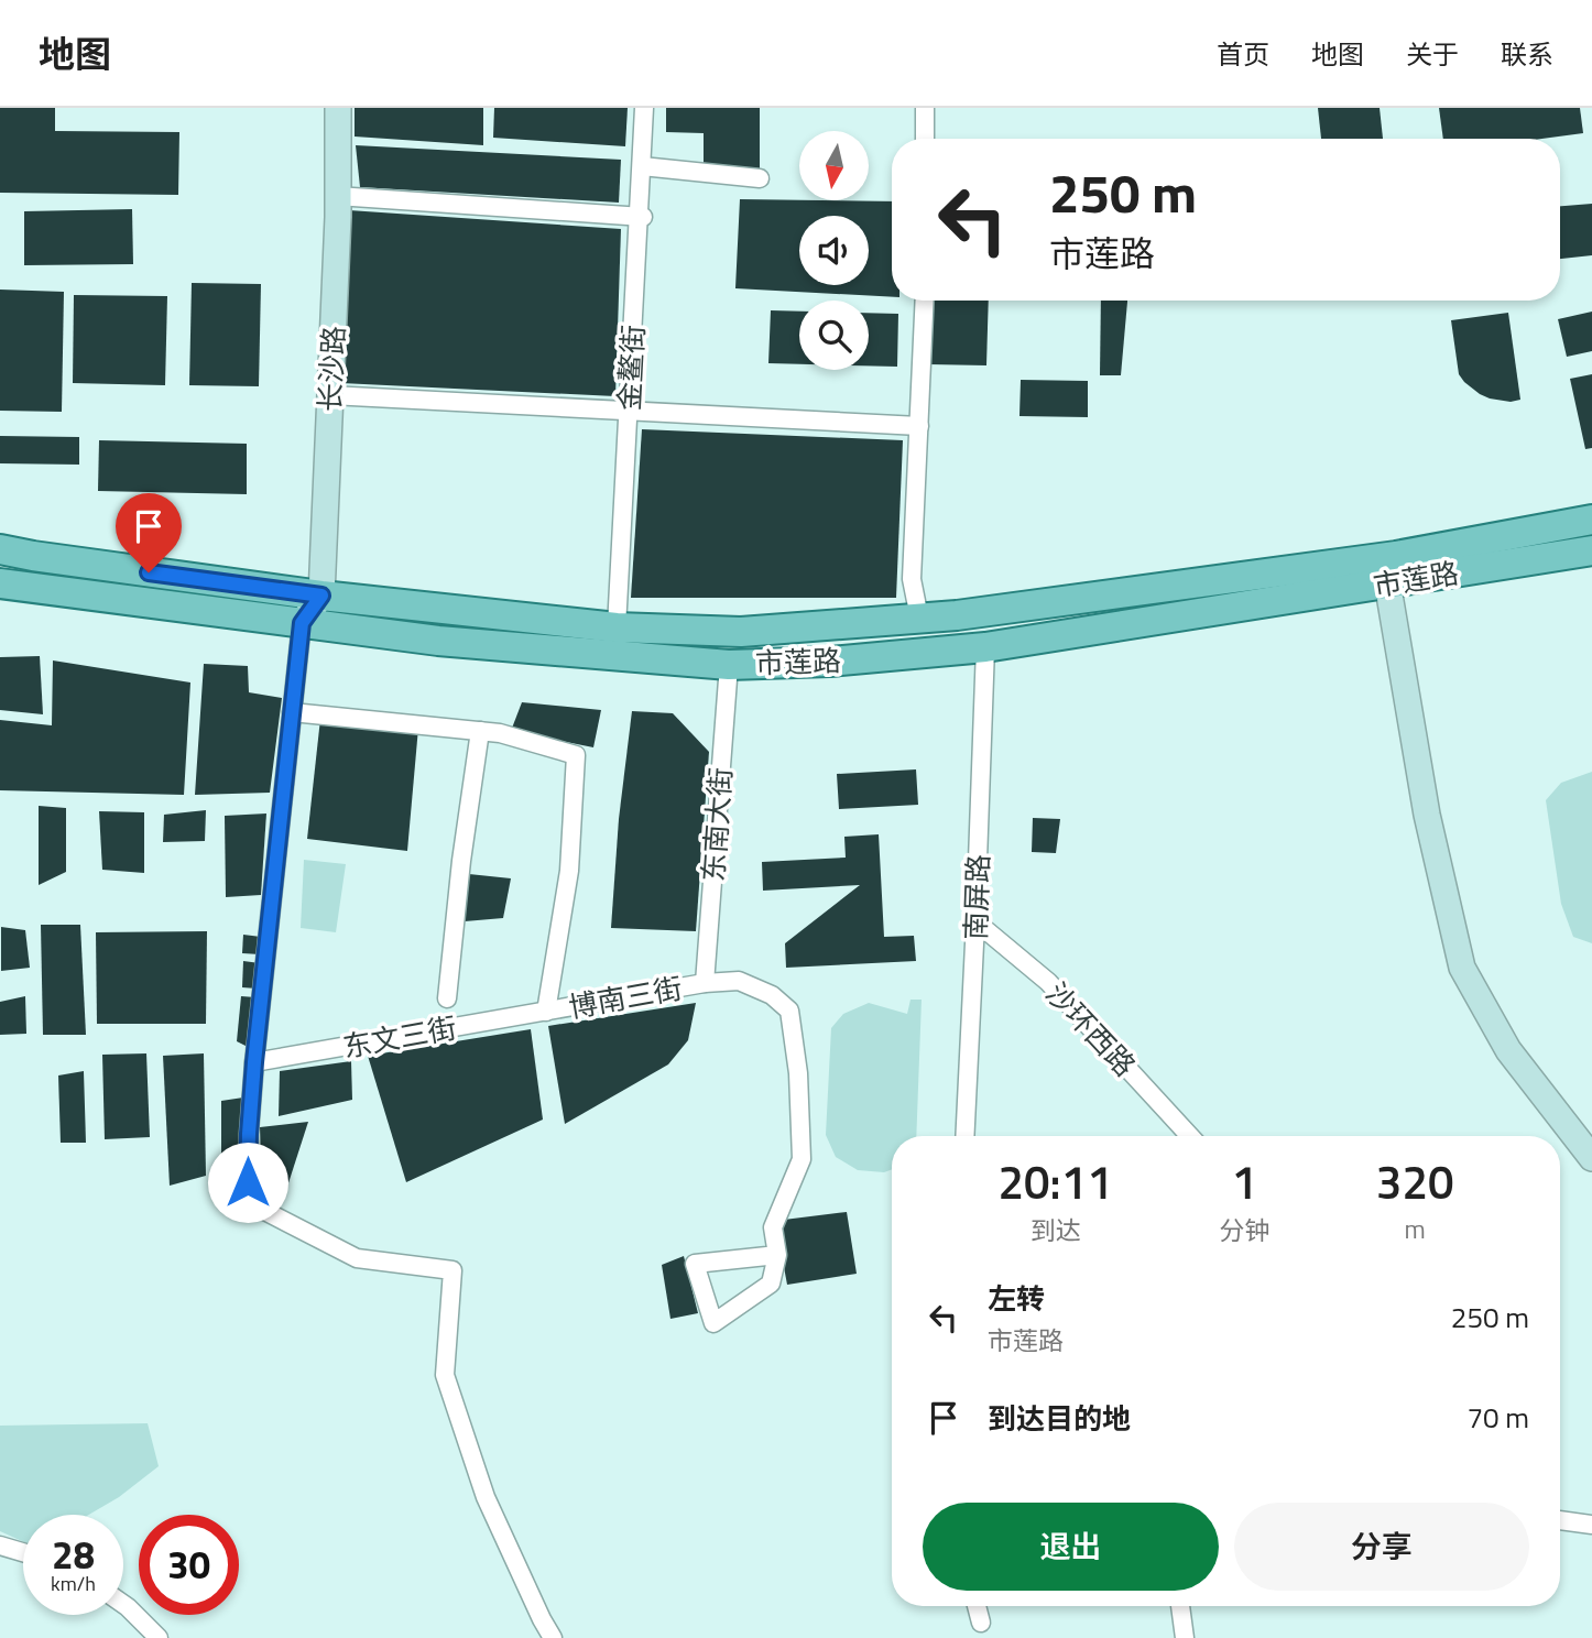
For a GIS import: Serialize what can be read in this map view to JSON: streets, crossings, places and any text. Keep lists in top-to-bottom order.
{
  "streets": {
    "main road": ["市莲路"],
    "street": [
      "金鳌街",
      "长沙路",
      "东南大街",
      "南屏路",
      "博南三街",
      "沙环西路",
      "东文三街"
    ]
  },
  "crossings": [
    ["金鳌街", "市莲路"],
    ["长沙路", "市莲路"],
    ["市莲路", "东南大街"],
    ["市莲路", "南屏路"],
    ["东南大街", "博南三街"],
    ["南屏路", "沙环西路"],
    ["博南三街", "东文三街"]
  ],
  "north": "bottom",
  "page": {
    "header": "地图",
    "nav": [
      "首页",
      "地图",
      "关于",
      "联系"
    ],
    "turn": ["250 m", "市莲路"],
    "eta": [
      "20:11",
      "到达",
      "1",
      "分钟",
      "320",
      "m"
    ],
    "list": [
      {
        "name": "左转",
        "note": "市莲路",
        "value": "250 m"
      },
      {
        "name": "到达目的地",
        "value": "70 m"
      }
    ],
    "buttons": ["退出", "分享"],
    "speed": "28 km/h",
    "limit": "30"
  }
}
